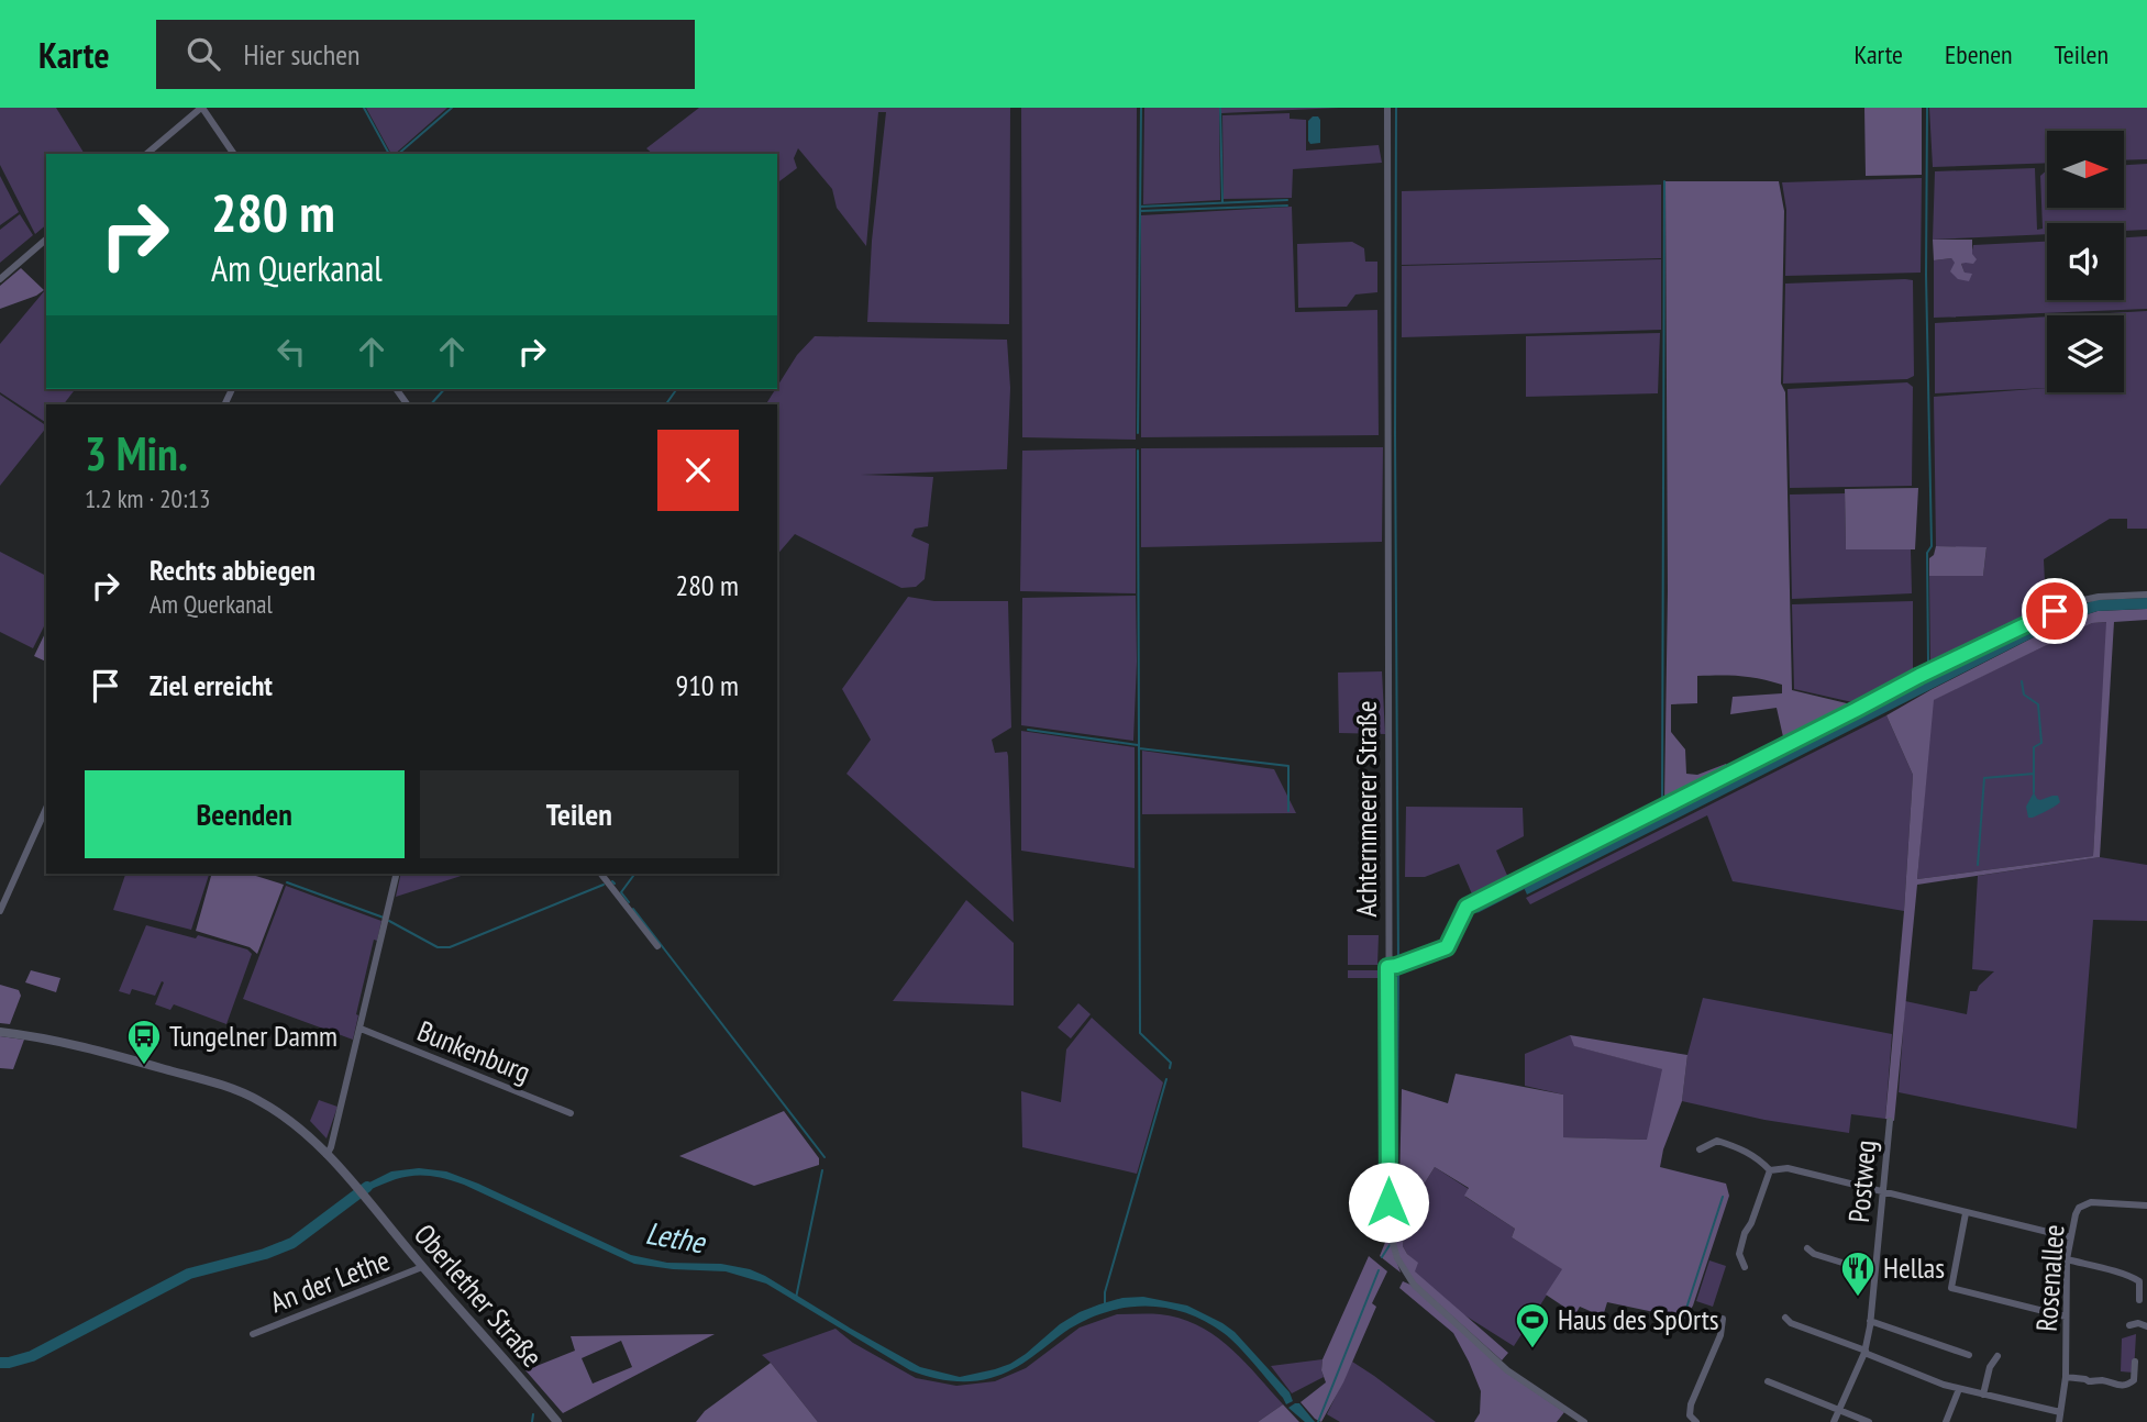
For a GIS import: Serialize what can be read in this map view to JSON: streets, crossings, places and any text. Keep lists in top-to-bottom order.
{
  "streets": {
    "street": [
      "Achternmeerer Straße",
      "Bunkenburg",
      "Postweg",
      "Rosenallee",
      "An der Lethe",
      "Oberlether Straße"
    ]
  },
  "crossings": [
    ["An der Lethe", "Oberlether Straße"]
  ],
  "water": ["Lethe"],
  "places": {
    "bus stop": ["Tungelner Damm"],
    "restaurant": ["Hellas"],
    "sports": ["Haus des SpOrts"]
  },
  "north": "right",
  "page": {
    "header": "Karte",
    "search": "Hier suchen",
    "nav": ["Karte", "Ebenen", "Teilen"],
    "turn": ["280 m", "Am Querkanal"],
    "heading": ["3 Min.", "1.2 km · 20:13"],
    "list": [
      {
        "name": "Rechts abbiegen",
        "note": "Am Querkanal",
        "value": "280 m"
      },
      {
        "name": "Ziel erreicht",
        "value": "910 m"
      }
    ],
    "buttons": ["Beenden", "Teilen"]
  }
}
